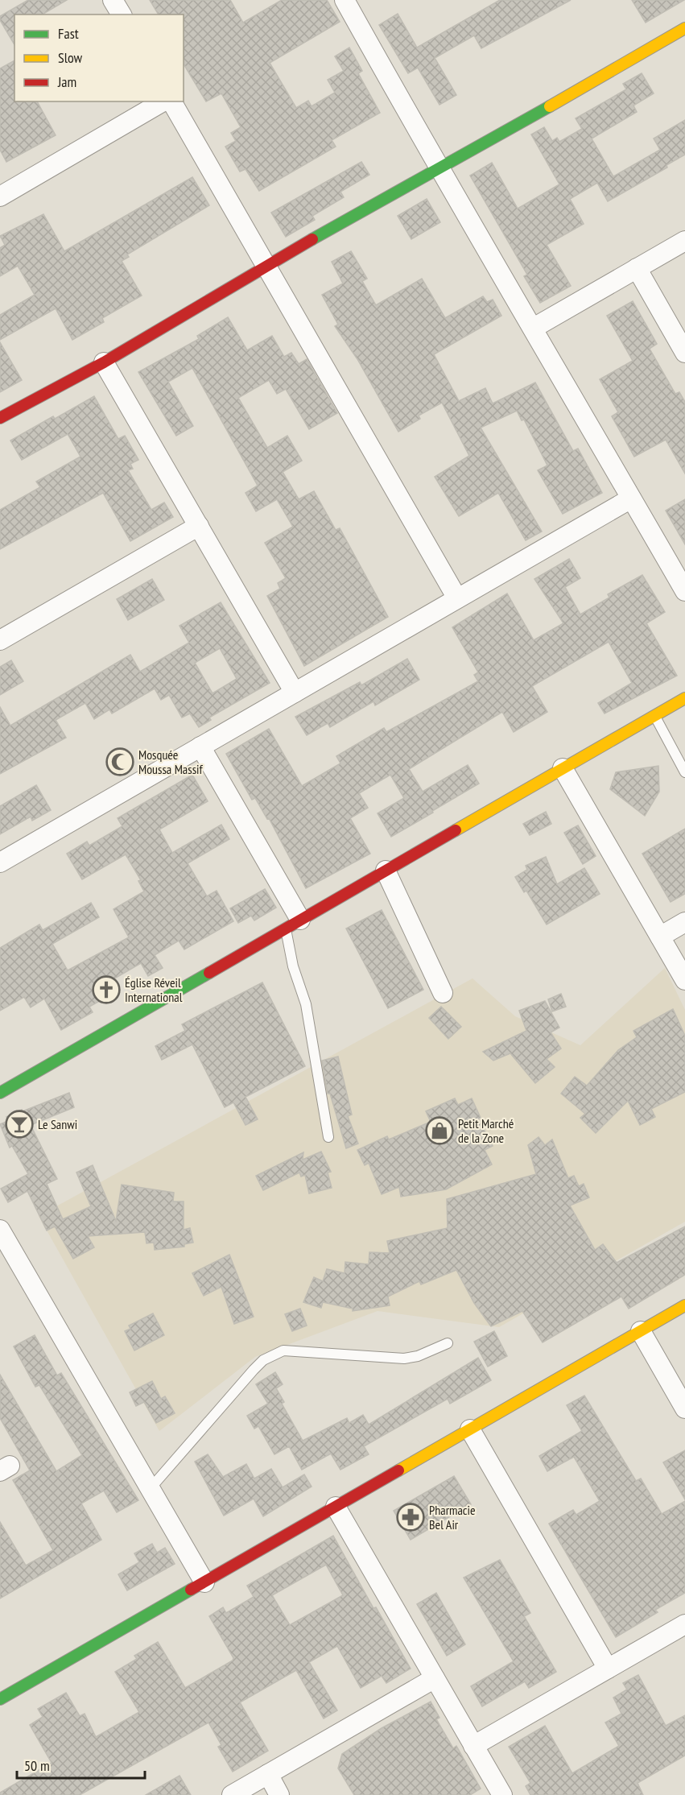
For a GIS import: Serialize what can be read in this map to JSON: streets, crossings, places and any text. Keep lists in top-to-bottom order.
{
  "places": {
    "mosque": ["Mosquée Moussa Massif"],
    "church": ["Église Réveil International"],
    "bar": ["Le Sanwi"],
    "shop": ["Petit Marché de la Zone"],
    "pharmacy": ["Pharmacie Bel Air"]
  },
  "legend": ["Fast", "Slow", "Jam"],
  "scale_bar": "50 m"
}
